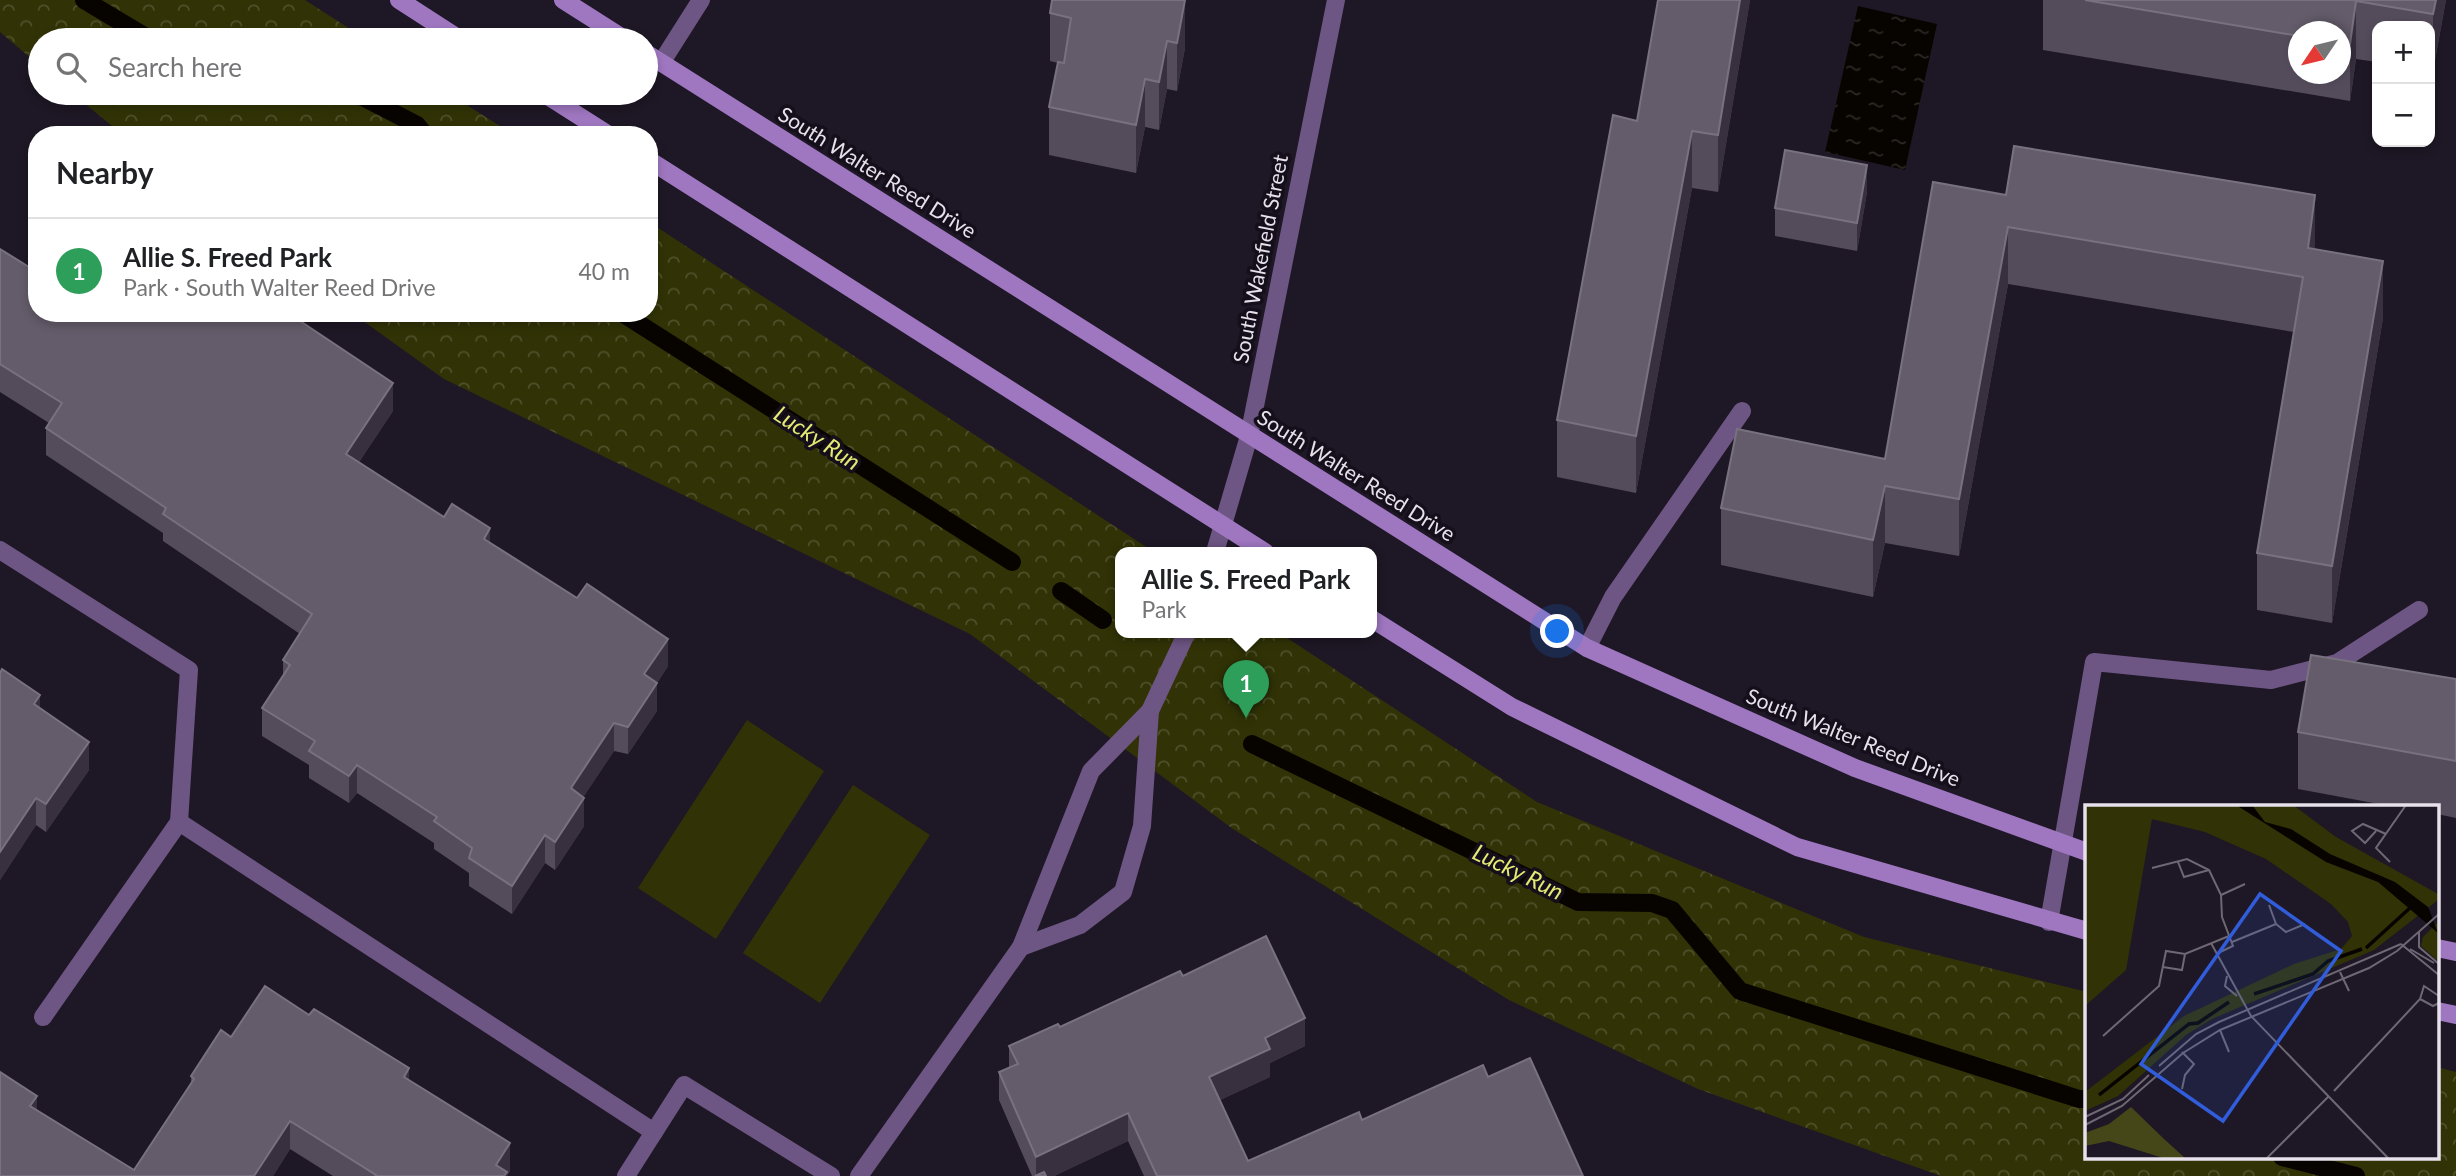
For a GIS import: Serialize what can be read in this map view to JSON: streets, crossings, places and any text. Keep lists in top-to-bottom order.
{
  "streets": {
    "main road": ["South Walter Reed Drive"],
    "street": ["South Wakefield Street"]
  },
  "crossings": [
    ["South Walter Reed Drive", "South Wakefield Street"]
  ],
  "water": ["Lucky Run"],
  "north": "bottom left",
  "page": {
    "map_buttons": ["+", "−"],
    "search": "Search here",
    "heading": "Nearby",
    "list": [
      {
        "mark": "1",
        "name": "Allie S. Freed Park",
        "note": "Park · South Walter Reed Drive",
        "value": "40 m"
      }
    ],
    "popup": ["Allie S. Freed Park", "Park"],
    "pins": "1"
  }
}
